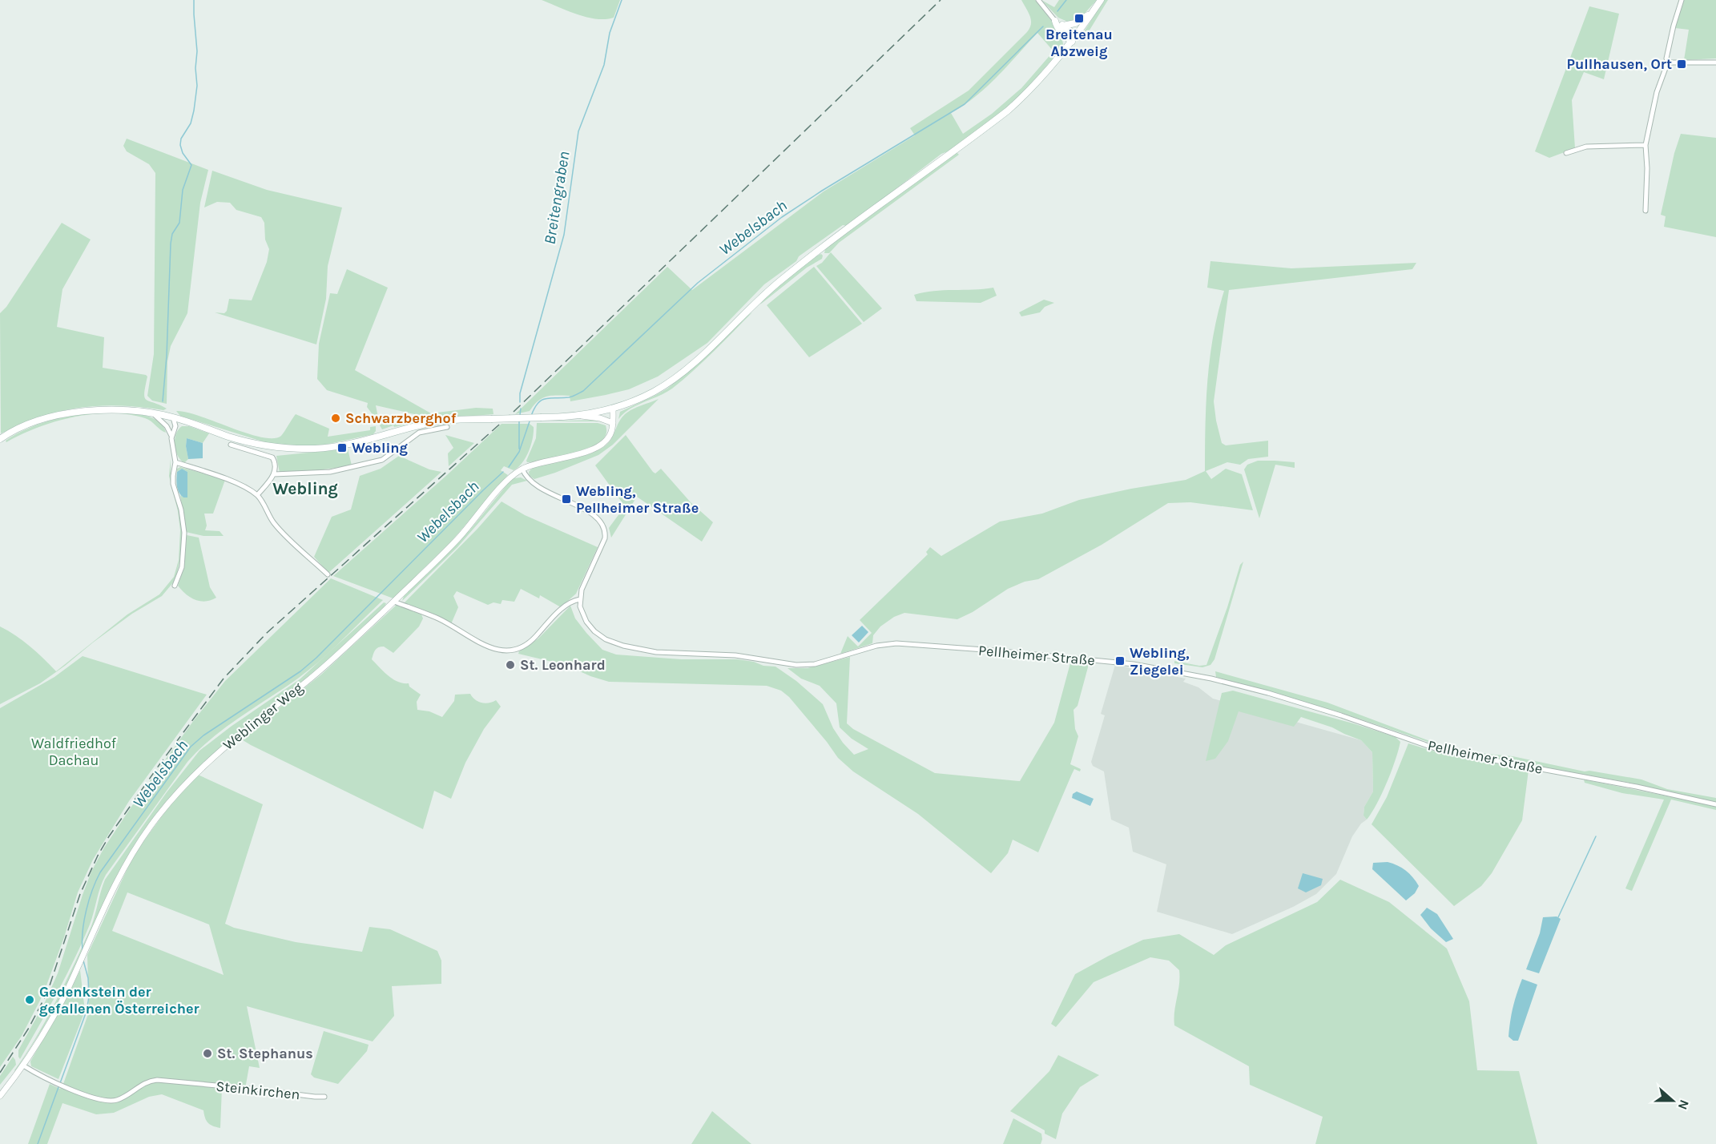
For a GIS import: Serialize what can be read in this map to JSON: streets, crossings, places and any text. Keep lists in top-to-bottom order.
{
  "streets": {
    "street": ["Pellheimer Straße", "Weblinger Weg", "Steinkirchen"]
  },
  "crossings": [
    ["Weblinger Weg", "Steinkirchen"]
  ],
  "districts": ["Webling"],
  "water": ["Breitengraben", "Webelsbach"],
  "parks": ["Waldfriedhof Dachau"],
  "places": {
    "transit": [
      "Breitenau Abzweig",
      "Pullhausen, Ort",
      "Webling",
      "Webling, Pellheimer Straße",
      "Webling, Ziegelei"
    ],
    "other": [
      "Schwarzberghof",
      "St. Leonhard",
      "Gedenkstein der gefallenen Österreicher",
      "St. Stephanus"
    ]
  },
  "north": "right"
}
